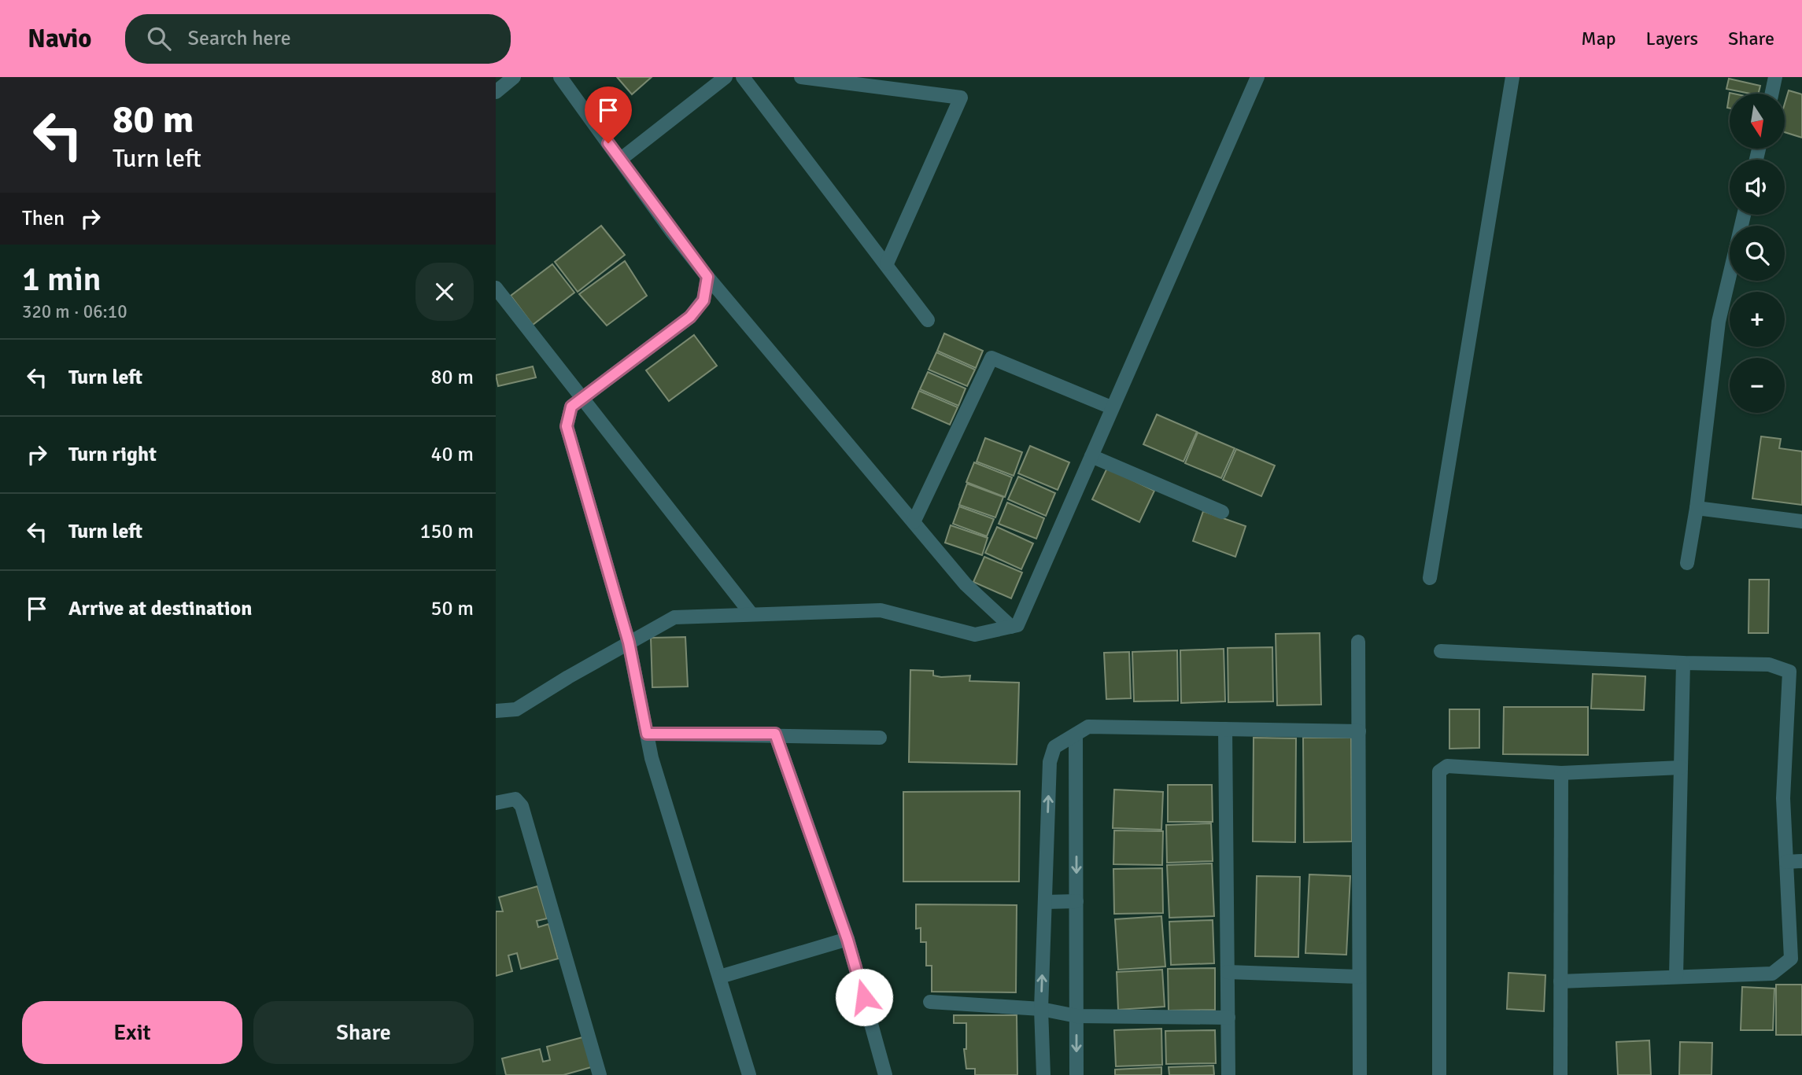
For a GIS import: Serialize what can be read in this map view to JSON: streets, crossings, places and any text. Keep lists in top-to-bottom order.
{
  "north": "bottom",
  "page": {
    "header": "Navio",
    "search": "Search here",
    "nav": ["Map", "Layers", "Share"],
    "turn": ["80 m", "Turn left"],
    "map_buttons": ["+", "−"],
    "then": "Then",
    "heading": ["1 min", "320 m · 06:10"],
    "list": [
      {
        "name": "Turn left",
        "value": "80 m"
      },
      {
        "name": "Turn right",
        "value": "40 m"
      },
      {
        "name": "Turn left",
        "value": "150 m"
      },
      {
        "name": "Arrive at destination",
        "value": "50 m"
      }
    ],
    "buttons": ["Exit", "Share"]
  }
}
